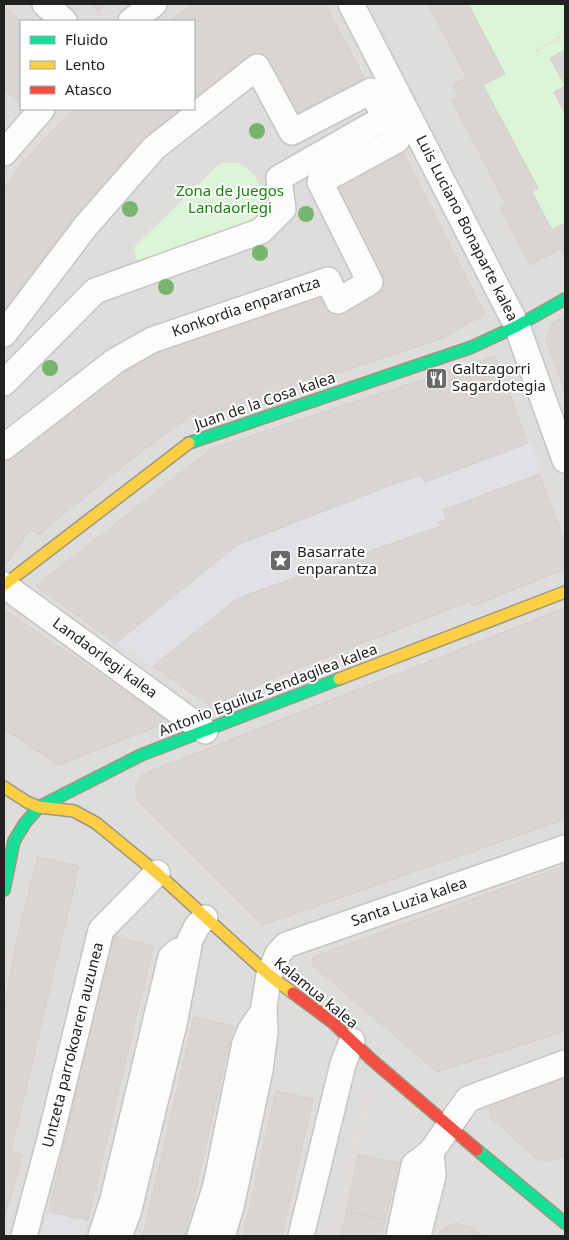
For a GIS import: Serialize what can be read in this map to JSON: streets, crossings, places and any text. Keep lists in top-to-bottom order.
{
  "streets": {
    "street": [
      "Luis Luciano Bonaparte kalea",
      "Konkordia enparantza",
      "Juan de la Cosa kalea",
      "Landaorlegi kalea",
      "Antonio Eguiluz Sendagilea kalea",
      "Santa Luzia kalea",
      "Kalamua kalea",
      "Untzeta parrokoaren auzunea"
    ]
  },
  "crossings": [
    ["Luis Luciano Bonaparte kalea", "Juan de la Cosa kalea"],
    ["Juan de la Cosa kalea", "Landaorlegi kalea"],
    ["Landaorlegi kalea", "Antonio Eguiluz Sendagilea kalea"],
    ["Antonio Eguiluz Sendagilea kalea", "Kalamua kalea"],
    ["Santa Luzia kalea", "Kalamua kalea"],
    ["Kalamua kalea", "Untzeta parrokoaren auzunea"]
  ],
  "parks": ["Zona de Juegos Landaorlegi"],
  "places": {
    "restaurant": ["Galtzagorri Sagardotegia"],
    "place": ["Basarrate enparantza"]
  },
  "legend": ["Fluido", "Lento", "Atasco"]
}
